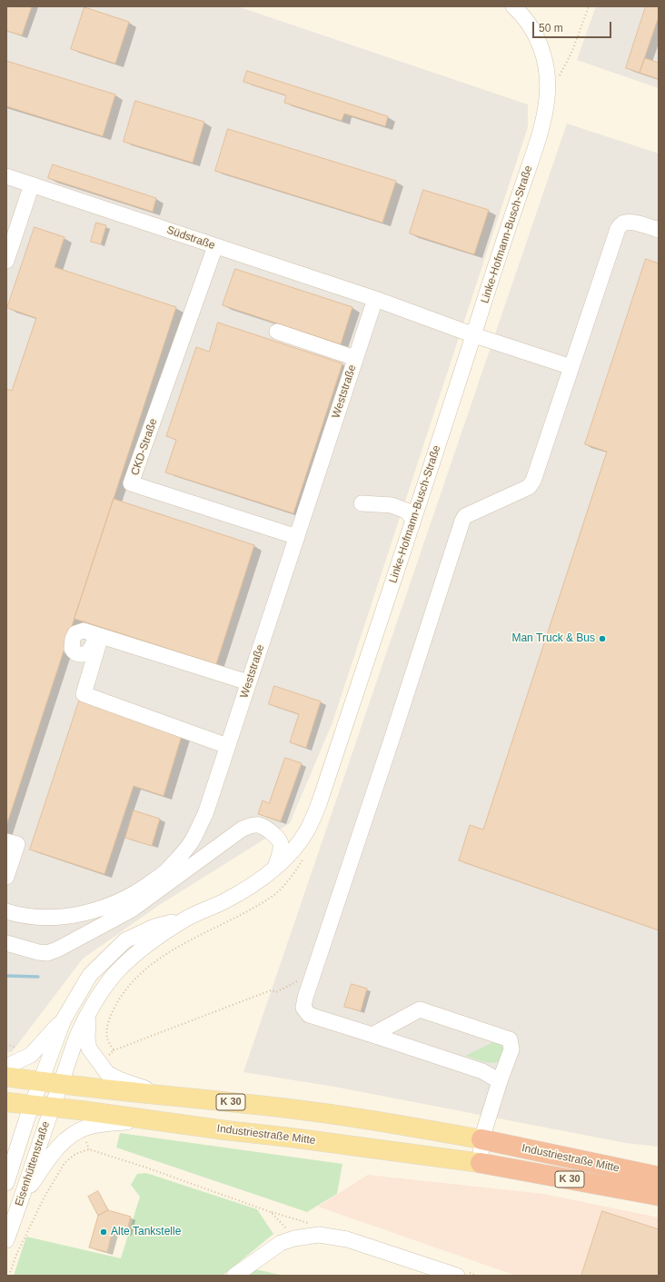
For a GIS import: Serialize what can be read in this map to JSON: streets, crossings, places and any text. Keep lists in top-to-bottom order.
{
  "streets": {
    "highway": ["K 30", "Industriestraße Mitte"],
    "street": [
      "Linke-Hofmann-Busch-Straße",
      "Südstraße",
      "Weststraße",
      "CKD-Straße",
      "Eisenhüttenstraße"
    ]
  },
  "crossings": [
    ["Linke-Hofmann-Busch-Straße", "Südstraße"],
    ["Linke-Hofmann-Busch-Straße", "K 30"],
    ["Linke-Hofmann-Busch-Straße", "Industriestraße Mitte"],
    ["Linke-Hofmann-Busch-Straße", "Eisenhüttenstraße"],
    ["Südstraße", "Weststraße"],
    ["Südstraße", "CKD-Straße"],
    ["Weststraße", "CKD-Straße"],
    ["K 30", "Industriestraße Mitte"],
    ["K 30", "Eisenhüttenstraße"],
    ["Industriestraße Mitte", "Eisenhüttenstraße"]
  ],
  "places": ["Man Truck & Bus", "Alte Tankstelle"],
  "scale_bar": "50 m"
}
